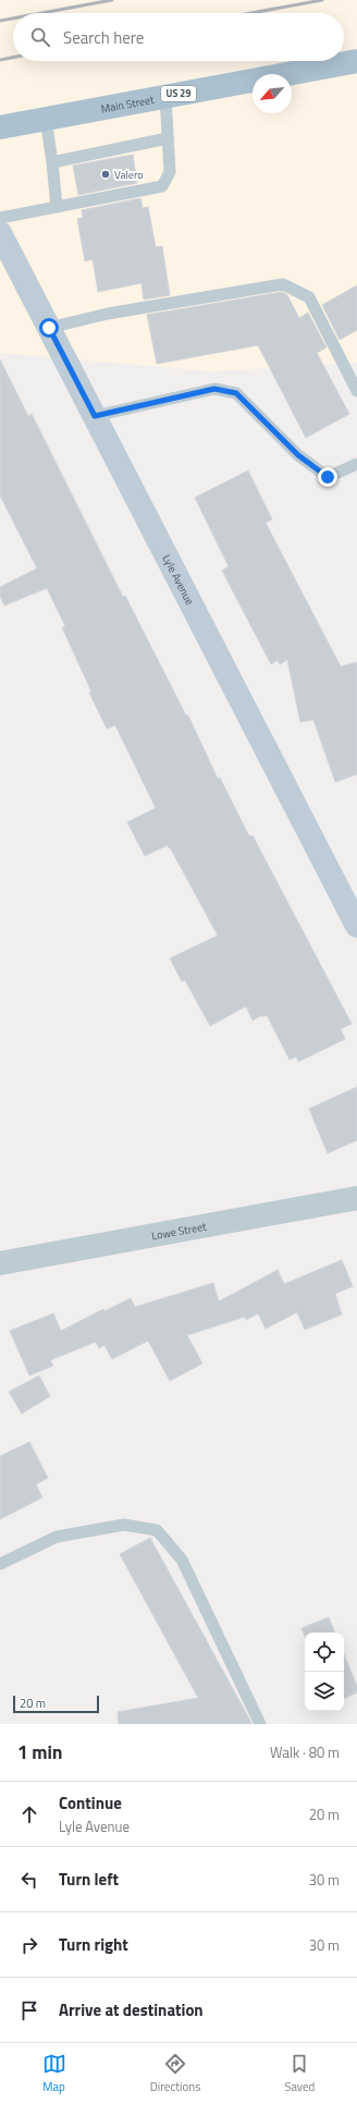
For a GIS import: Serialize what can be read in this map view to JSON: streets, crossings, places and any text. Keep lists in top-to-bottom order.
{
  "streets": {
    "main road": ["US 29", "Main Street"],
    "street": ["Lyle Avenue", "Lowe Street"]
  },
  "places": ["Valero"],
  "scale_bar": "20 m",
  "north": "bottom left",
  "page": {
    "search": "Search here",
    "scale": "20 m",
    "heading": ["1 min", "Walk · 80 m"],
    "list": [
      ["Continue", "Lyle Avenue", "20 m"],
      ["Turn left", "30 m"],
      ["Turn right", "30 m"],
      "Arrive at destination"
    ],
    "nav": ["Map", "Directions", "Saved"]
  }
}
